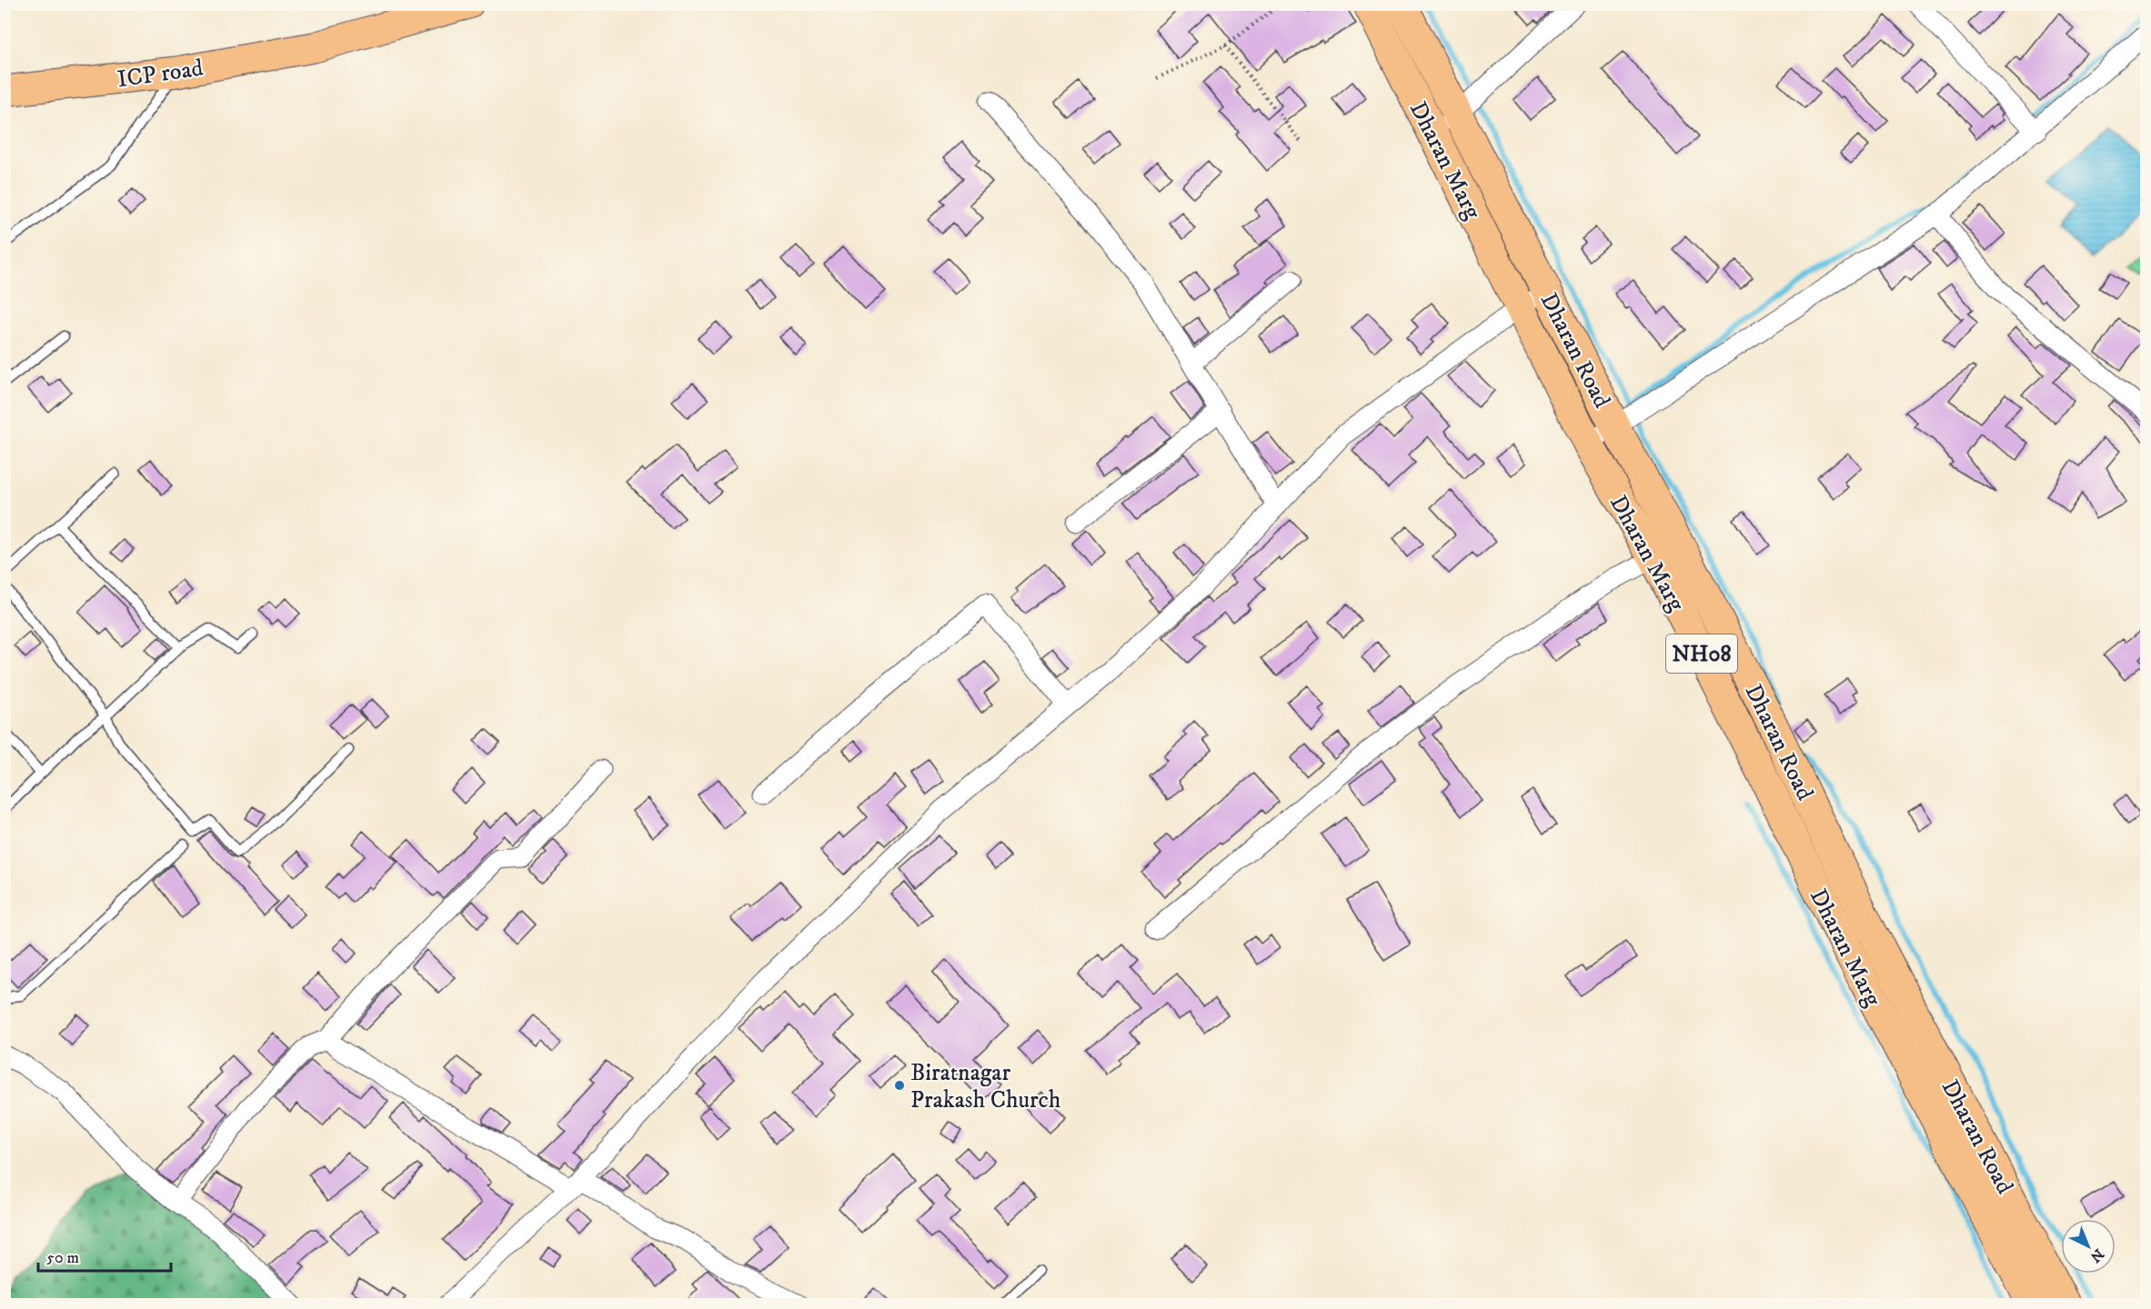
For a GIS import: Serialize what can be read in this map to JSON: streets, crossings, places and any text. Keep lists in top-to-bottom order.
{
  "streets": {
    "main road": [
      "ICP road",
      "Dharan Marg",
      "Dharan Road",
      "NH08"
    ]
  },
  "places": ["Biratnagar Prakash Church"],
  "scale_bar": "50 m",
  "north": "bottom right"
}
